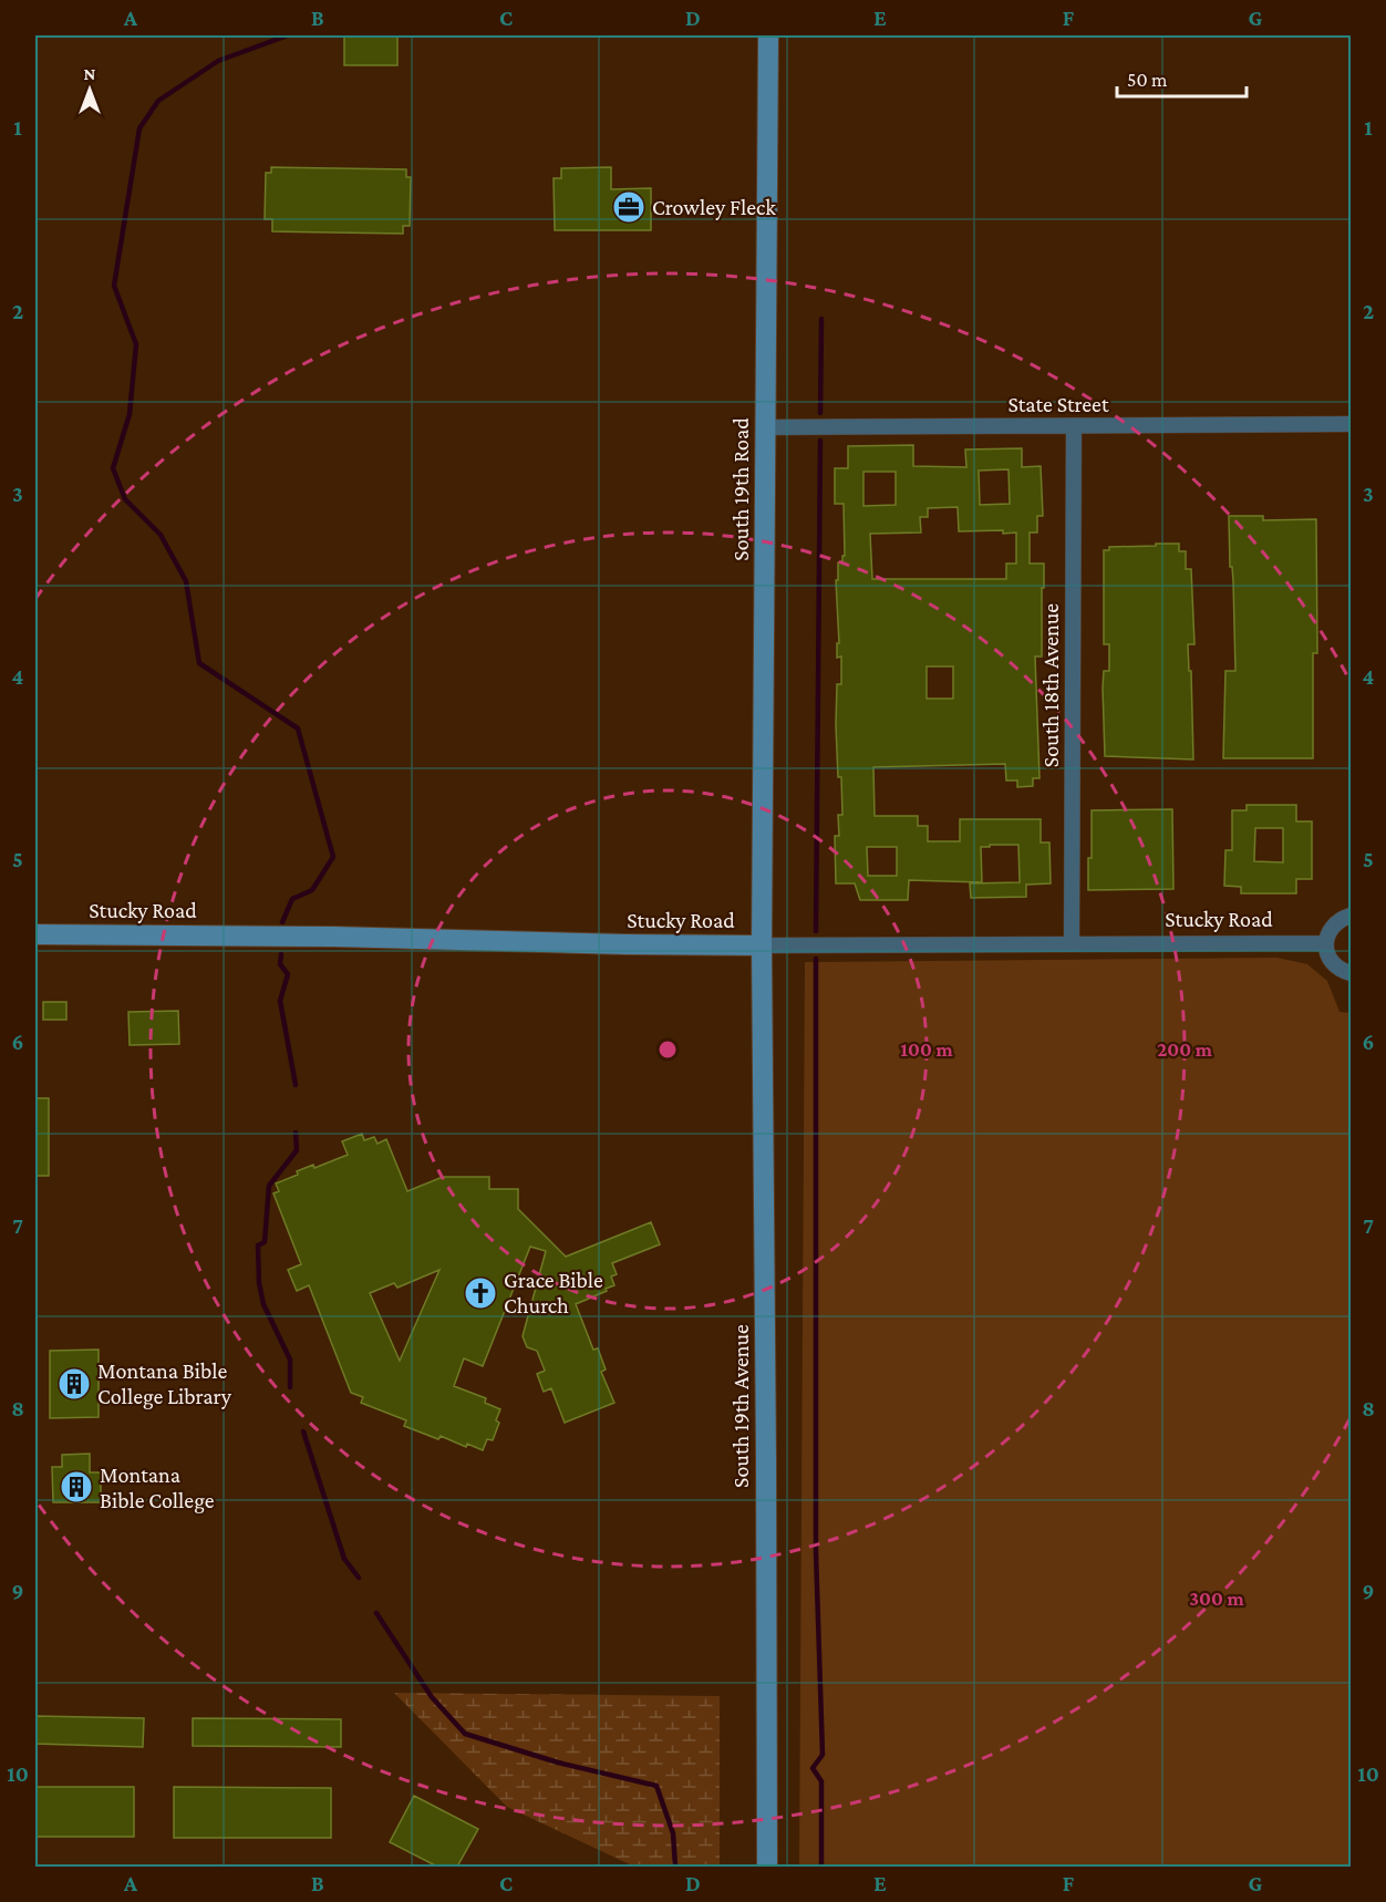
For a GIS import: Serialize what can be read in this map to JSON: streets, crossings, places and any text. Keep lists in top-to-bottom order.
{
  "streets": {
    "main road": ["South 19th Road", "Stucky Road", "South 19th Avenue"],
    "street": ["State Street", "South 18th Avenue"]
  },
  "crossings": [
    ["State Street", "South 19th Road"],
    ["State Street", "South 18th Avenue"],
    ["South 19th Road", "Stucky Road"],
    ["South 19th Road", "South 19th Avenue"],
    ["South 18th Avenue", "Stucky Road"],
    ["Stucky Road", "South 19th Avenue"]
  ],
  "places": {
    "office": ["Crowley Fleck"],
    "church": ["Grace Bible Church"],
    "building": ["Montana Bible College Library", "Montana Bible College"]
  },
  "scale_bar": "50 m",
  "north": "top",
  "grid": {
    "columns": [
      "A",
      "B",
      "C",
      "D",
      "E",
      "F",
      "G"
    ],
    "rows": [
      "1",
      "2",
      "3",
      "4",
      "5",
      "6",
      "7",
      "8",
      "9",
      "10"
    ]
  },
  "rings": ["100 m", "200 m", "300 m"]
}
